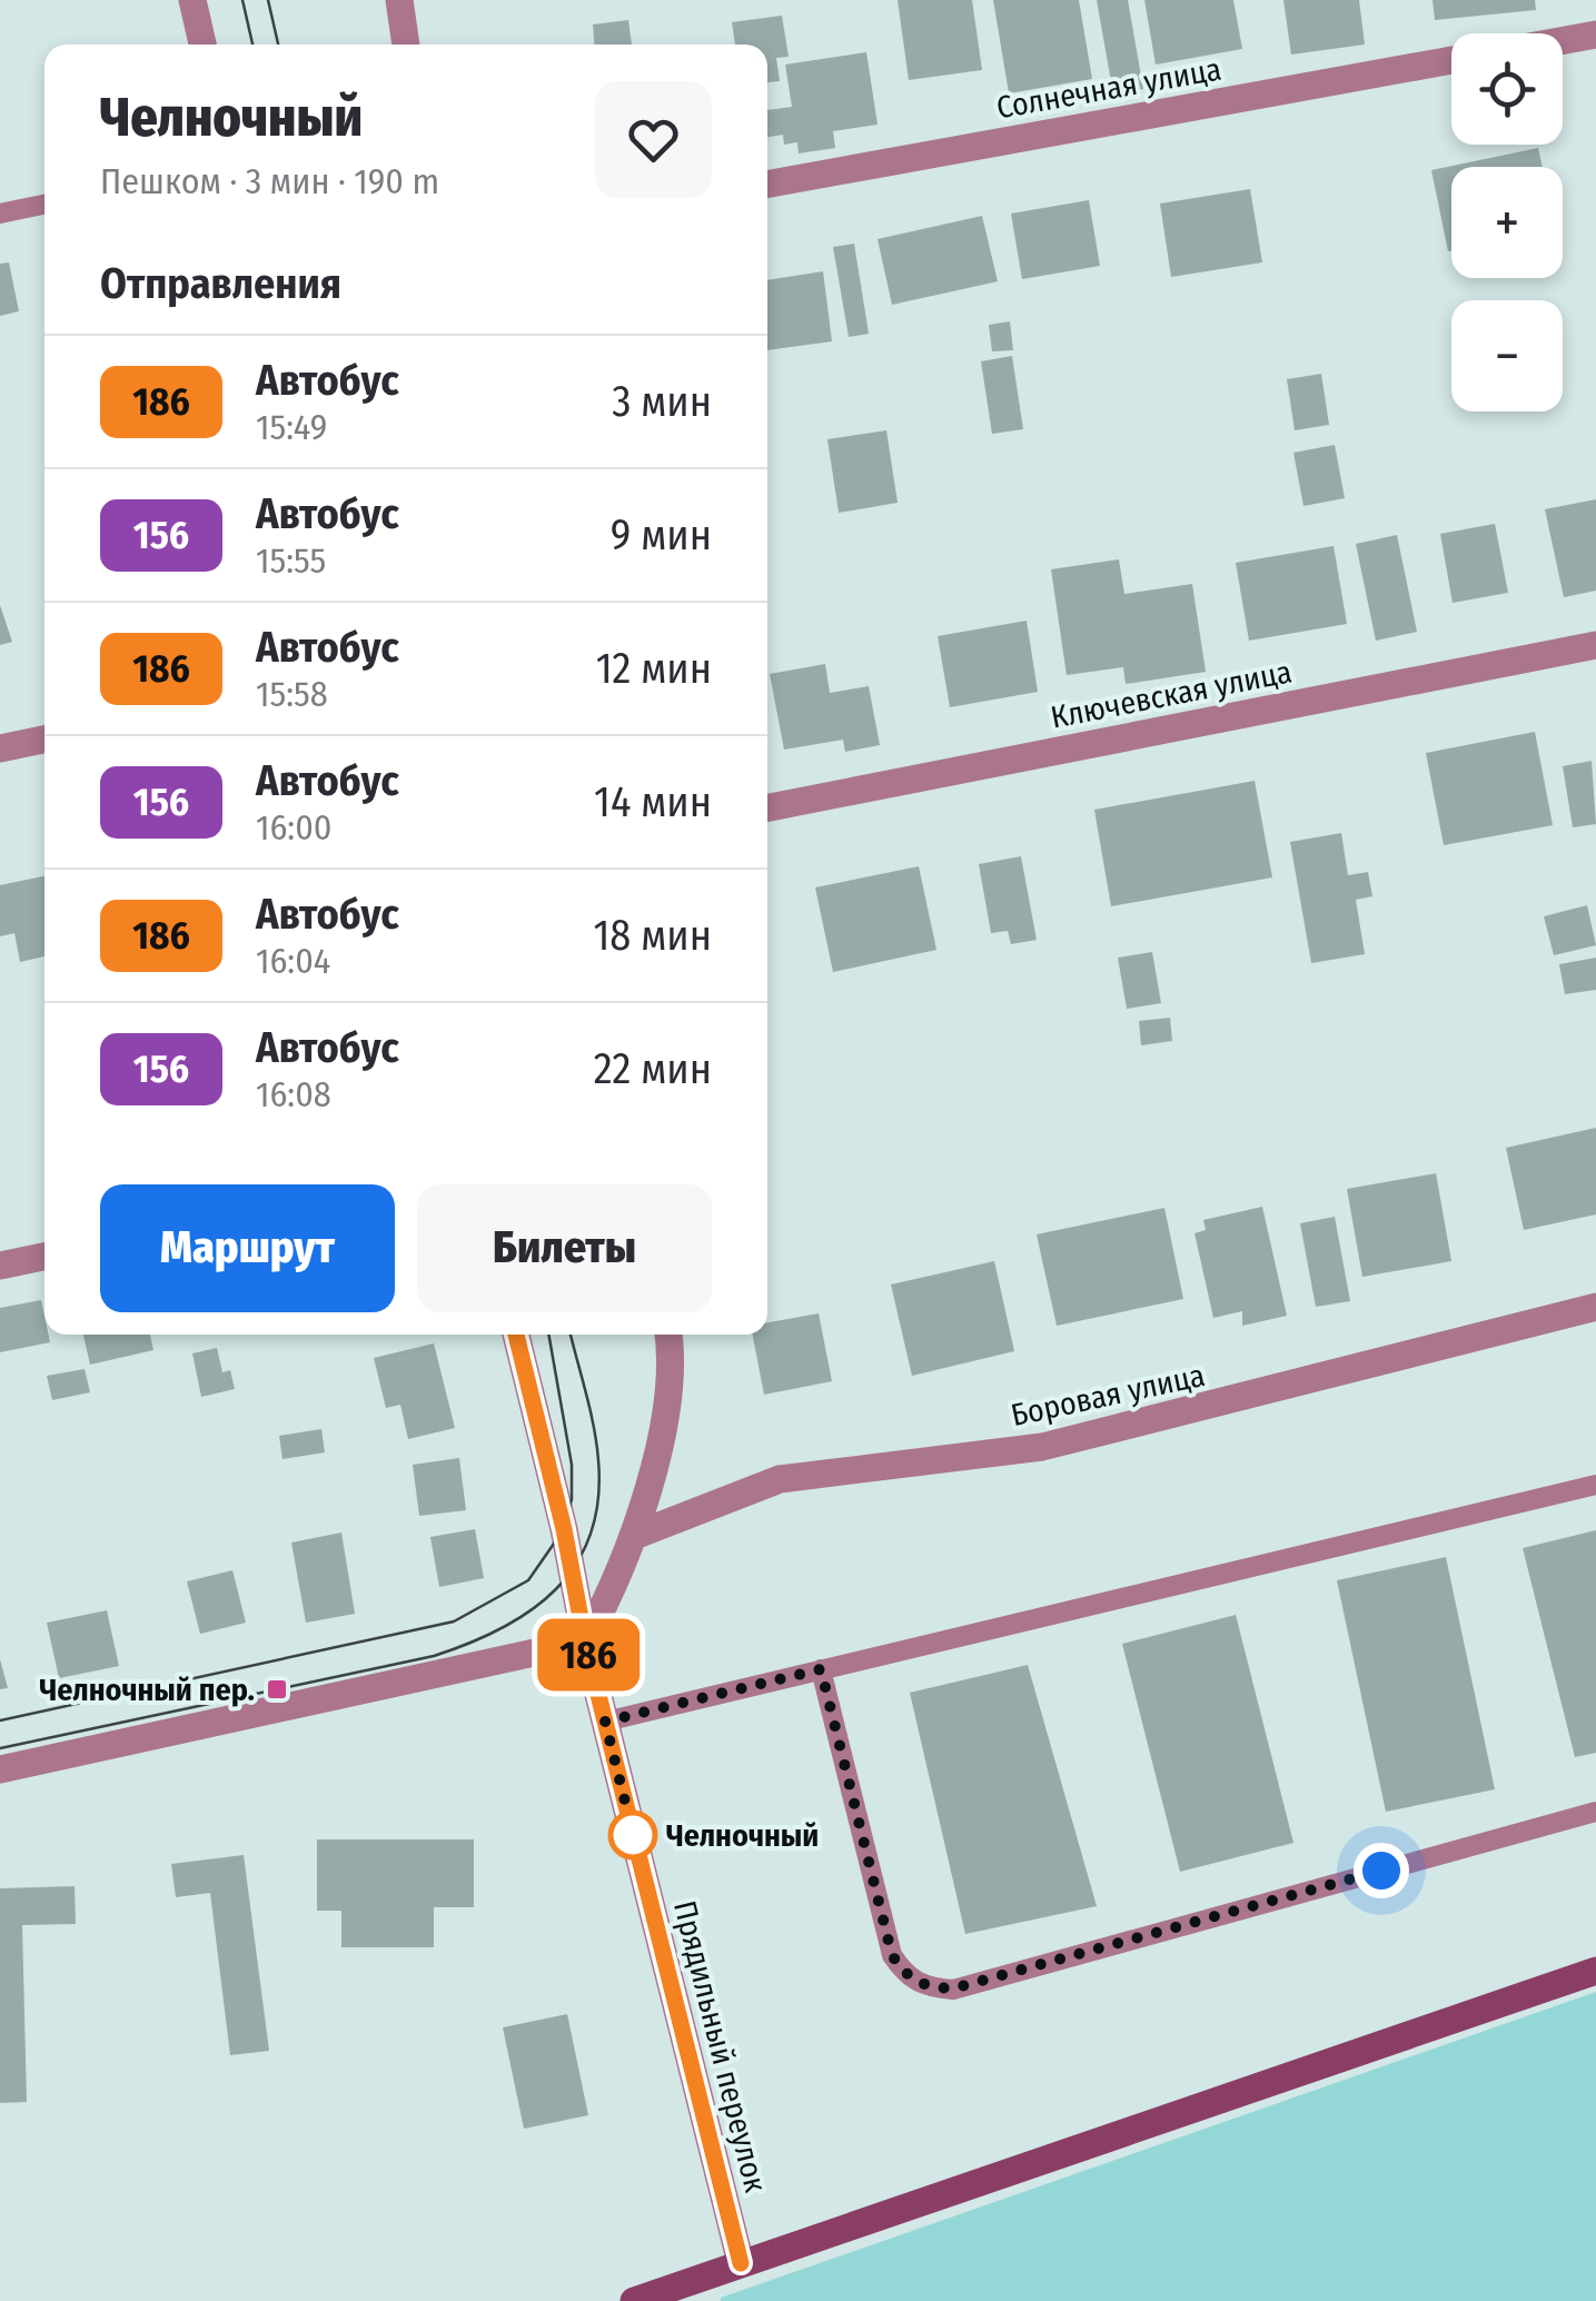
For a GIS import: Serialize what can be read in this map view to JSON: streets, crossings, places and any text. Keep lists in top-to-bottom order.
{
  "streets": {
    "street": [
      "Солнечная улица",
      "Ключевская улица",
      "Боровая улица",
      "Прядильный переулок"
    ]
  },
  "places": {
    "transit": ["Челночный пер."],
    "other": ["Челночный"]
  },
  "lines": ["bus line 186"],
  "page": {
    "on_map": "186",
    "map_buttons": ["+", "−"],
    "heading": [
      ["Челночный", "Пешком · 3 мин · 190 m"],
      "Отправления"
    ],
    "list": [
      {
        "mark": "186",
        "name": "Автобус",
        "note": "15:49",
        "value": "3 мин"
      },
      {
        "mark": "156",
        "name": "Автобус",
        "note": "15:55",
        "value": "9 мин"
      },
      {
        "mark": "186",
        "name": "Автобус",
        "note": "15:58",
        "value": "12 мин"
      },
      {
        "mark": "156",
        "name": "Автобус",
        "note": "16:00",
        "value": "14 мин"
      },
      {
        "mark": "186",
        "name": "Автобус",
        "note": "16:04",
        "value": "18 мин"
      },
      {
        "mark": "156",
        "name": "Автобус",
        "note": "16:08",
        "value": "22 мин"
      }
    ],
    "buttons": ["Маршрут", "Билеты"]
  }
}
